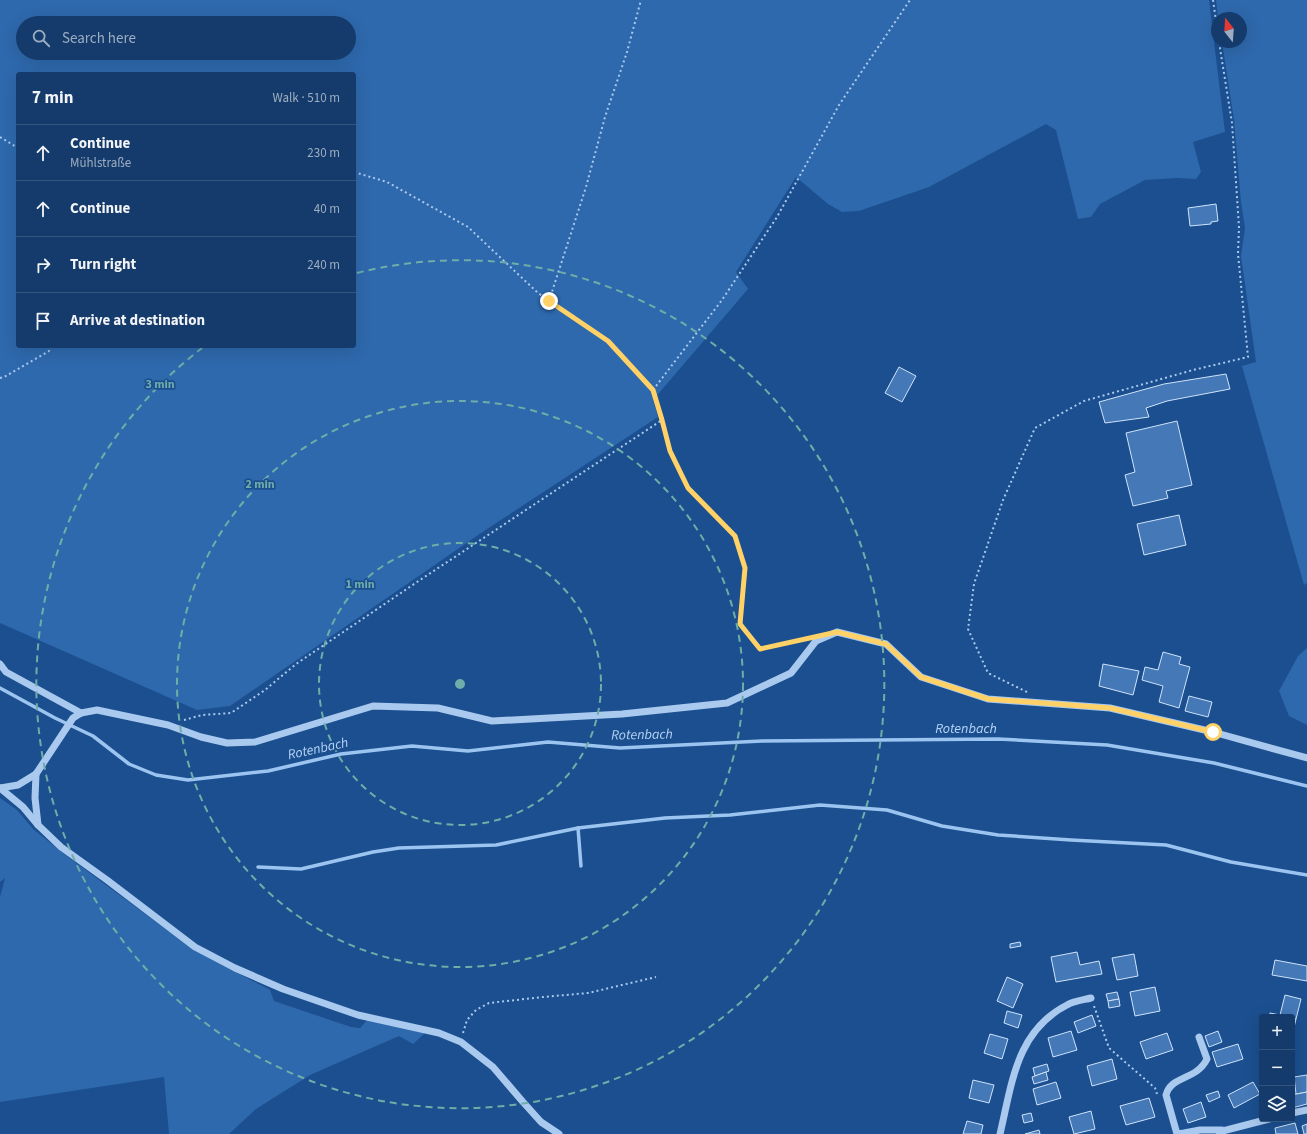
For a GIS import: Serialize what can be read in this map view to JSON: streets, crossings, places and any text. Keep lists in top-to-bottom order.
{
  "water": ["Rotenbach"],
  "north": "top",
  "page": {
    "search": "Search here",
    "heading": ["7 min", "Walk · 510 m"],
    "list": [
      ["Continue", "Mühlstraße", "230 m"],
      ["Continue", "40 m"],
      ["Turn right", "240 m"],
      "Arrive at destination"
    ],
    "map_buttons": ["+", "−"]
  },
  "rings": ["3 min", "2 min", "1 min"]
}
